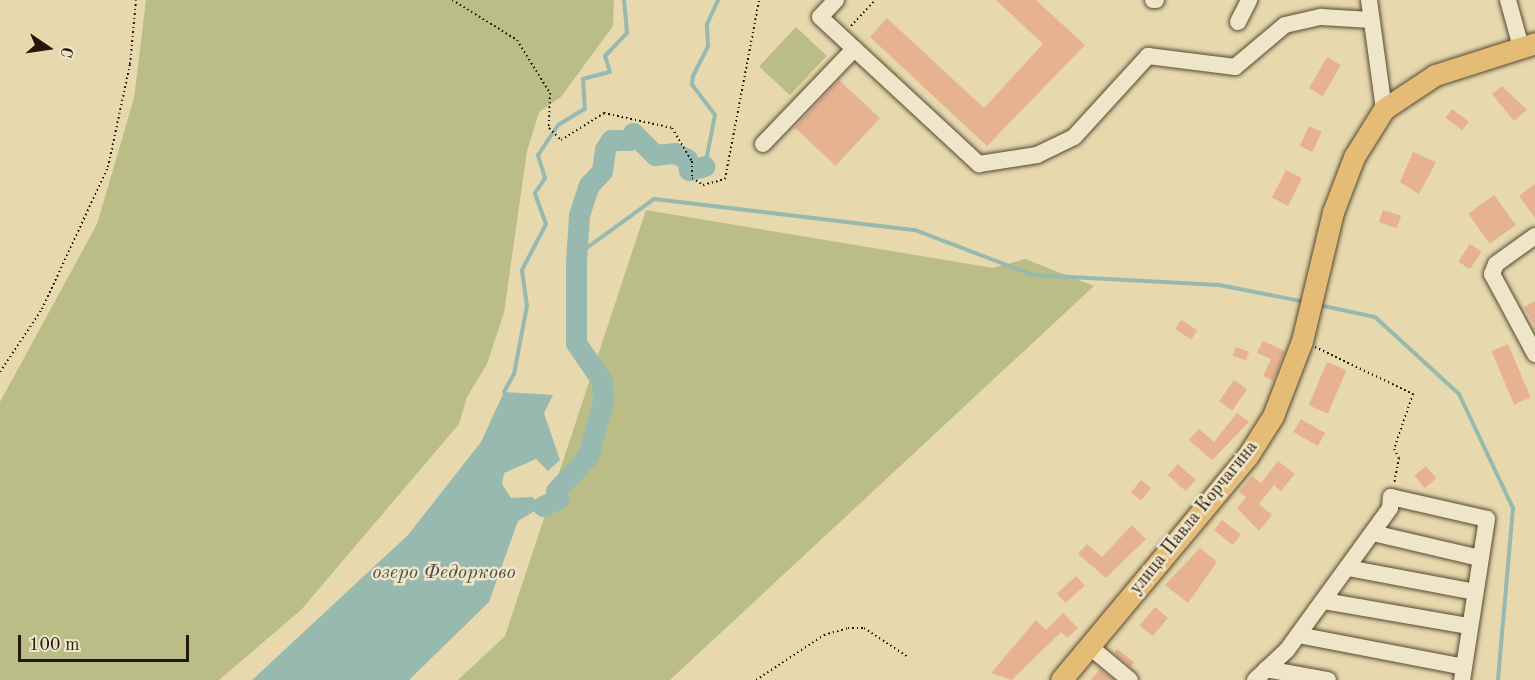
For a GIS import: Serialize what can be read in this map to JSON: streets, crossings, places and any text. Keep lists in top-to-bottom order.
{
  "streets": {
    "main road": ["улица Павла Корчагина"]
  },
  "water": ["озеро Федорково"],
  "scale_bar": "100 m",
  "north": "right"
}
